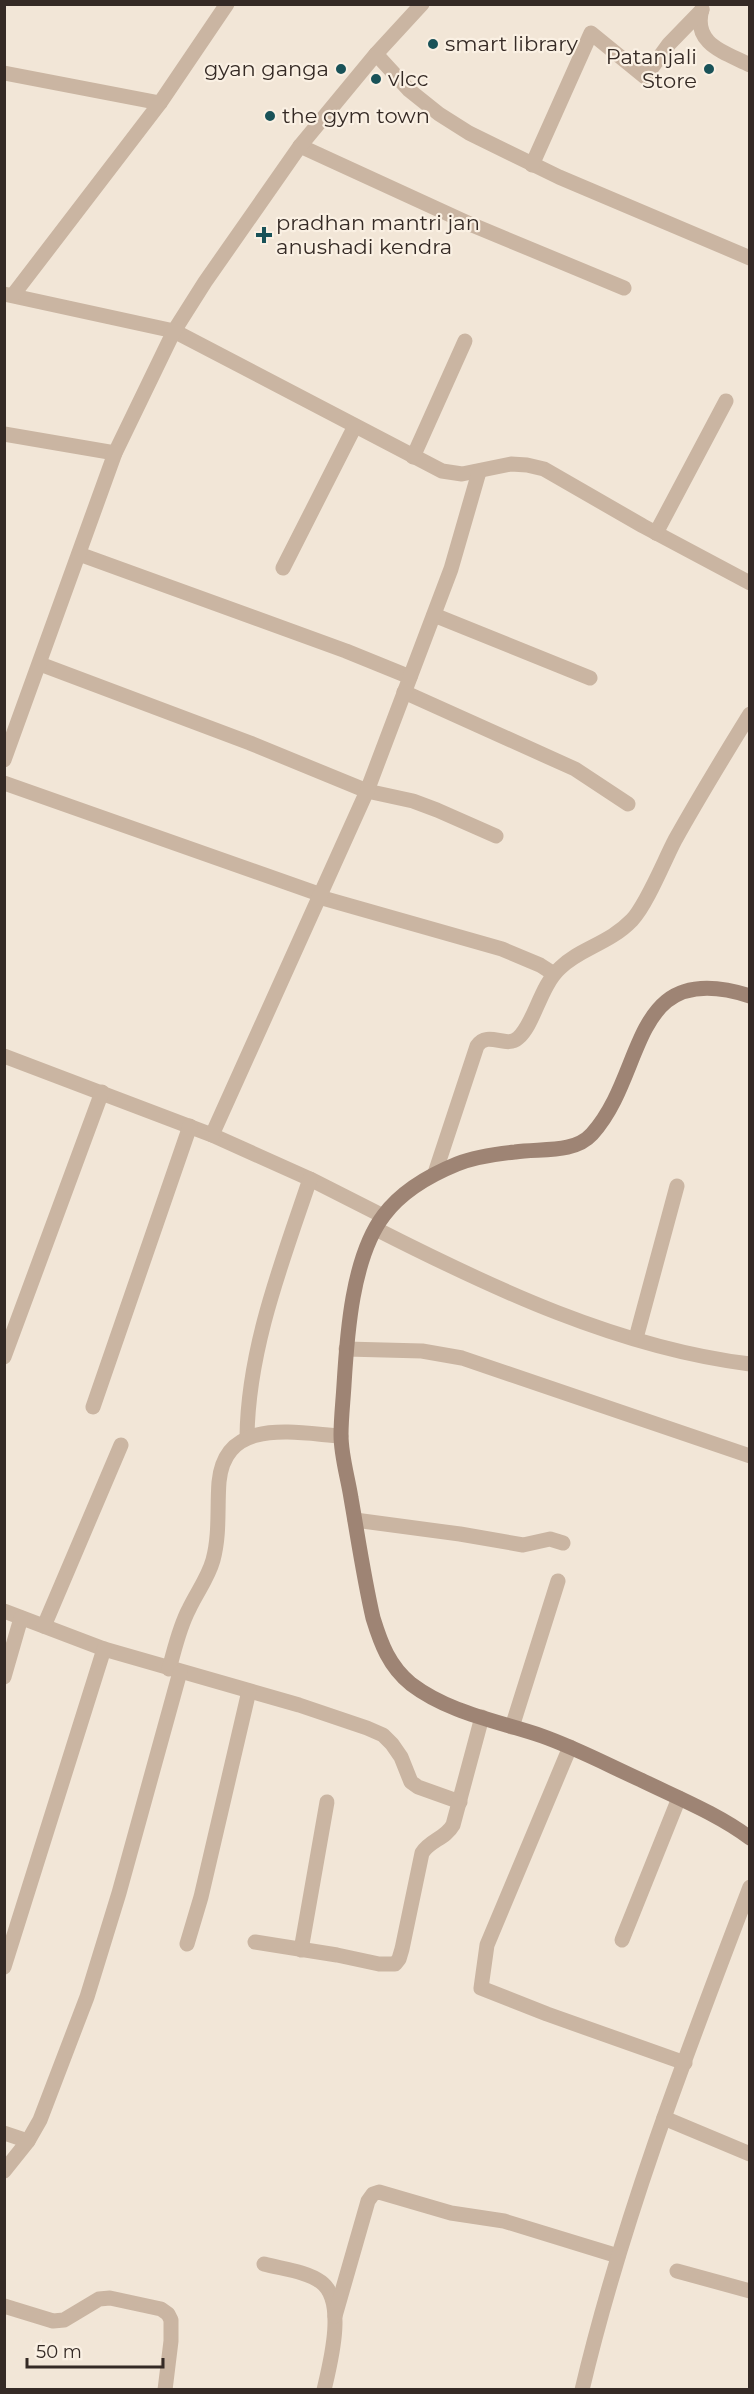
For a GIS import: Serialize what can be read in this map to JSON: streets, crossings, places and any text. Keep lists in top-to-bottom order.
{
  "places": {
    "other": [
      "smart library",
      "gyan ganga",
      "Patanjali Store",
      "vlcc",
      "the gym town"
    ],
    "health": ["pradhan mantri jan anushadi kendra"]
  },
  "scale_bar": "50 m"
}
